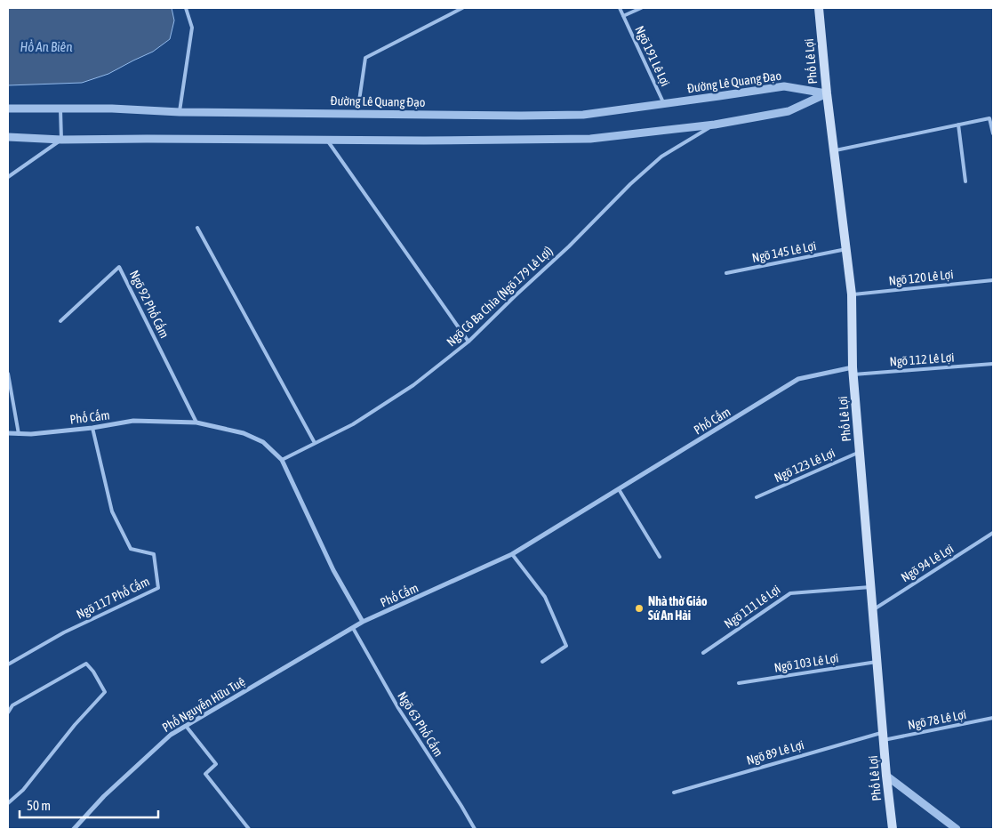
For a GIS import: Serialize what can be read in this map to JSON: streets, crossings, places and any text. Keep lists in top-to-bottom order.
{
  "streets": {
    "main road": ["Phố Lê Lợi"],
    "street": ["Đường Lê Quang Đạo", "Phố Cấm", "Phố Nguyễn Hữu Tuệ"],
    "lane": [
      "Ngõ 191 Lê Lợi",
      "Ngõ 145 Lê Lợi",
      "Ngõ 120 Lê Lợi",
      "Ngõ Cô Ba Chìa (Ngõ 179 Lê Lợi)",
      "Ngõ 92 Phố Cấm",
      "Ngõ 112 Lê Lợi",
      "Ngõ 123 Lê Lợi",
      "Ngõ 94 Lê Lợi",
      "Ngõ 117 Phố Cấm",
      "Ngõ 111 Lê Lợi",
      "Ngõ 103 Lê Lợi",
      "Ngõ 78 Lê Lợi",
      "Ngõ 63 Phố Cấm",
      "Ngõ 89 Lê Lợi"
    ]
  },
  "crossings": [
    ["Ngõ 191 Lê Lợi", "Đường Lê Quang Đạo"],
    ["Phố Lê Lợi", "Đường Lê Quang Đạo"],
    ["Phố Lê Lợi", "Ngõ 145 Lê Lợi"],
    ["Phố Lê Lợi", "Ngõ 120 Lê Lợi"],
    ["Phố Lê Lợi", "Ngõ 112 Lê Lợi"],
    ["Phố Lê Lợi", "Phố Cấm"],
    ["Phố Lê Lợi", "Ngõ 123 Lê Lợi"],
    ["Phố Lê Lợi", "Ngõ 94 Lê Lợi"],
    ["Phố Lê Lợi", "Ngõ 111 Lê Lợi"],
    ["Phố Lê Lợi", "Ngõ 103 Lê Lợi"],
    ["Phố Lê Lợi", "Ngõ 78 Lê Lợi"],
    ["Phố Lê Lợi", "Ngõ 89 Lê Lợi"],
    ["Ngõ Cô Ba Chìa (Ngõ 179 Lê Lợi)", "Phố Cấm"],
    ["Ngõ 92 Phố Cấm", "Phố Cấm"],
    ["Ngõ 112 Lê Lợi", "Phố Cấm"],
    ["Phố Cấm", "Ngõ 117 Phố Cấm"],
    ["Phố Cấm", "Phố Nguyễn Hữu Tuệ"],
    ["Phố Nguyễn Hữu Tuệ", "Ngõ 63 Phố Cấm"],
    ["Ngõ 78 Lê Lợi", "Ngõ 89 Lê Lợi"]
  ],
  "water": ["Hồ An Biên"],
  "places": ["Nhà thờ Giáo Sứ An Hải"],
  "scale_bar": "50 m"
}
